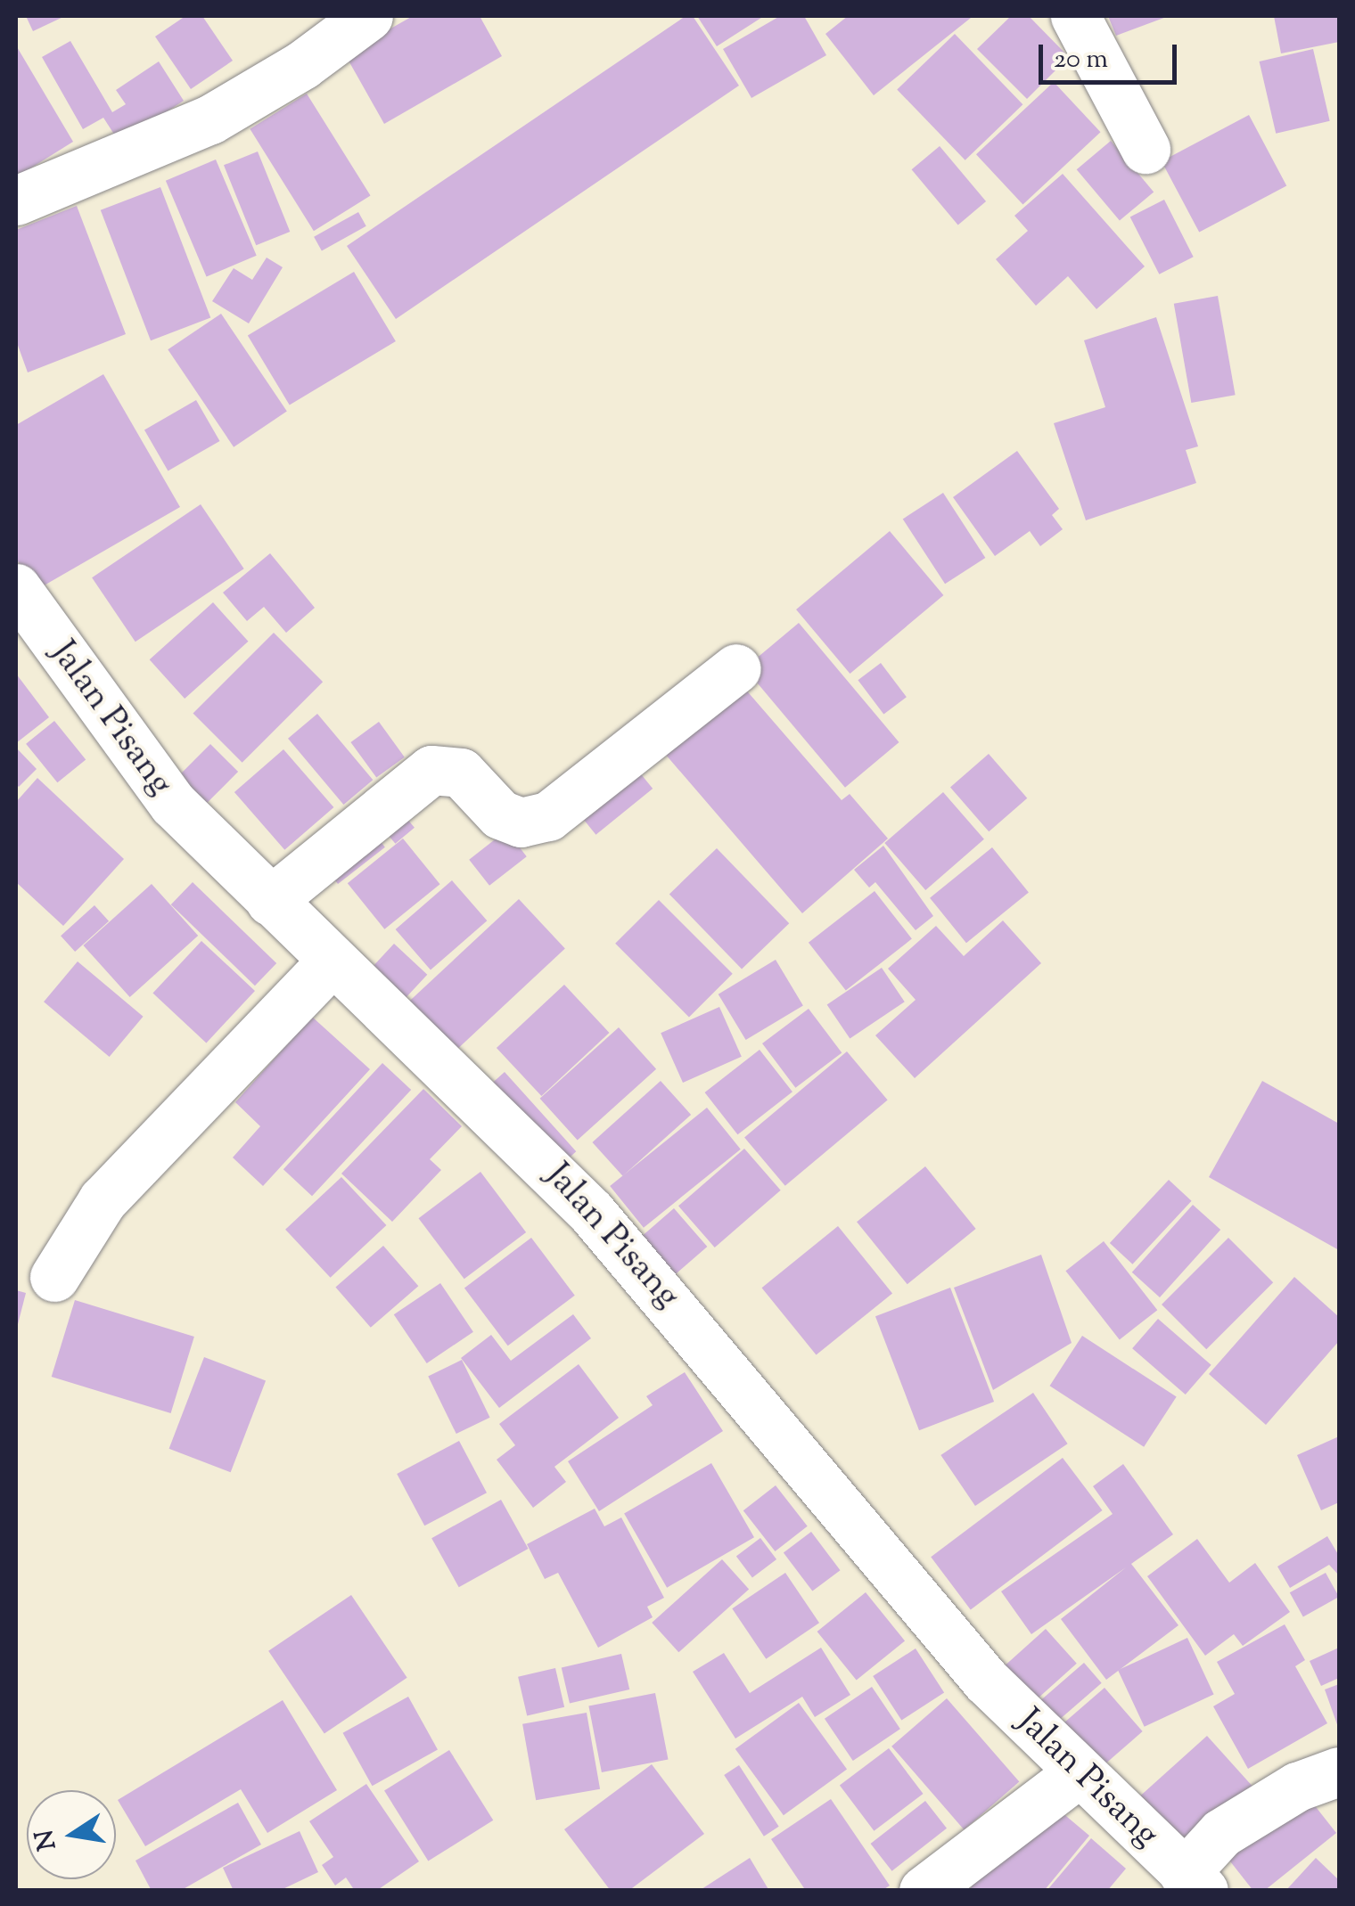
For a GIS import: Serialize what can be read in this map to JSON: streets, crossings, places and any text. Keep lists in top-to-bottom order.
{
  "streets": {
    "street": ["Jalan Pisang"]
  },
  "scale_bar": "20 m",
  "north": "left"
}
